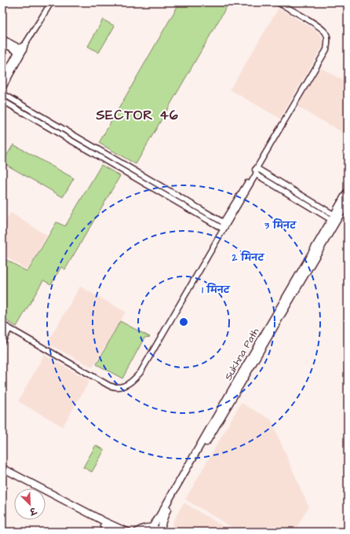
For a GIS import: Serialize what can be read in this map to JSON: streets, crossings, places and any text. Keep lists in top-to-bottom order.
{
  "streets": {
    "main road": ["Sukhna Path"]
  },
  "districts": ["SECTOR 46"],
  "north": "bottom right",
  "rings": ["3 मिनट", "2 मिनट", "1 मिनट"]
}
